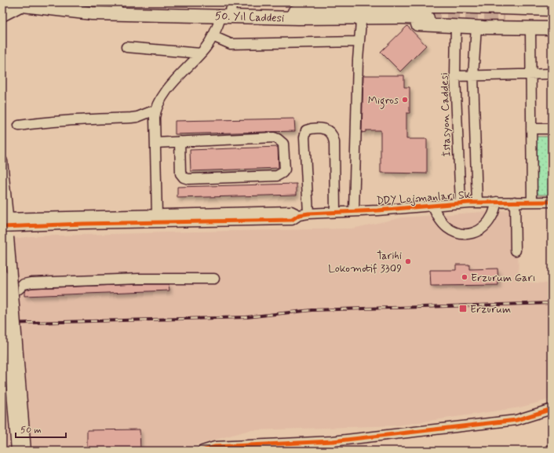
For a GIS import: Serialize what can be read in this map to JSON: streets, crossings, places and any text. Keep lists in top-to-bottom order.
{
  "streets": {
    "main road": ["50. Yıl Caddesi"],
    "street": ["İstasyon Caddesi", "DDY Lojmanları Sk."]
  },
  "crossings": [
    ["50. Yıl Caddesi", "İstasyon Caddesi"],
    ["İstasyon Caddesi", "DDY Lojmanları Sk."]
  ],
  "places": {
    "other": ["Migros", "Tarihi Lokomotif 3309", "Erzurum Garı"],
    "transit": ["Erzurum"]
  },
  "scale_bar": "50 m"
}
